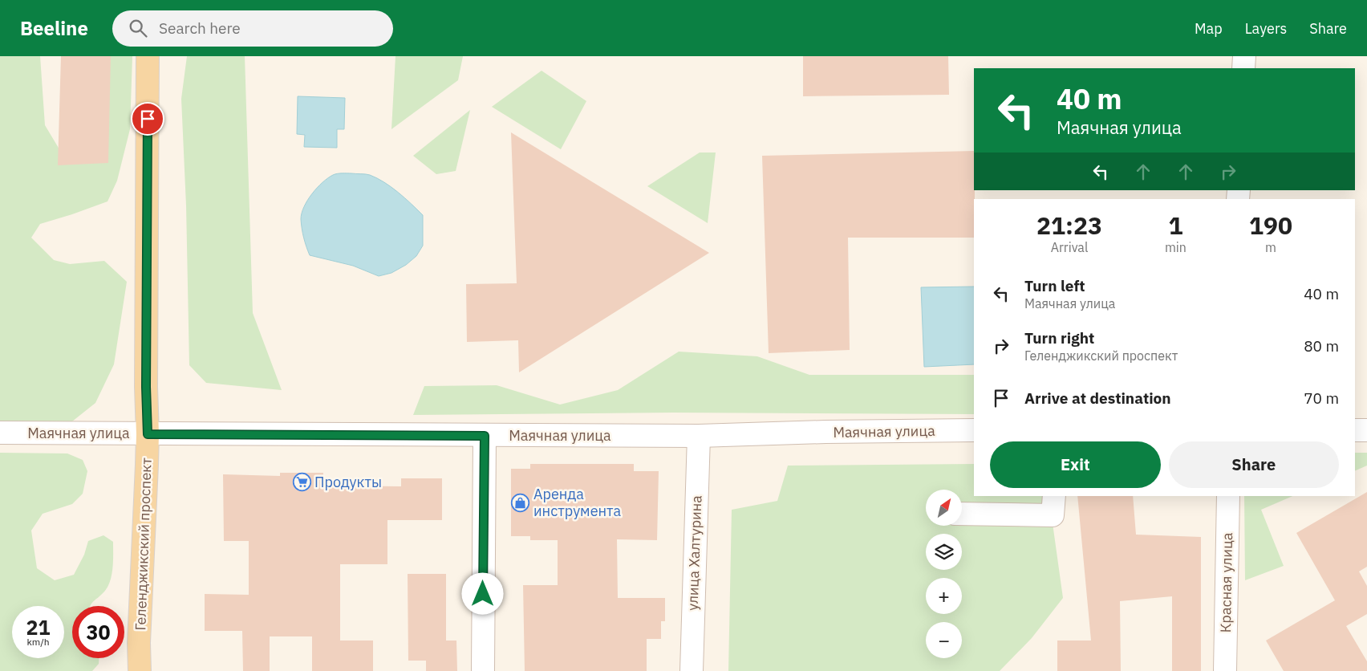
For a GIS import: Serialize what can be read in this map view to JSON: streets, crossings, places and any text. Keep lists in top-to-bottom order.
{
  "streets": {
    "main road": ["Геленджикский проспект"],
    "street": ["Маячная улица", "улица Халтурина", "Красная улица"]
  },
  "crossings": [
    ["Маячная улица", "Геленджикский проспект"],
    ["Маячная улица", "улица Халтурина"]
  ],
  "places": {
    "supermarket": ["Продукты"],
    "shop": ["Аренда инструмента"]
  },
  "north": "top right",
  "page": {
    "header": "Beeline",
    "search": "Search here",
    "nav": ["Map", "Layers", "Share"],
    "turn": ["40 m", "Маячная улица"],
    "eta": [
      "21:23",
      "Arrival",
      "1",
      "min",
      "190",
      "m"
    ],
    "list": [
      {
        "name": "Turn left",
        "note": "Маячная улица",
        "value": "40 m"
      },
      {
        "name": "Turn right",
        "note": "Геленджикский проспект",
        "value": "80 m"
      },
      {
        "name": "Arrive at destination",
        "value": "70 m"
      }
    ],
    "buttons": ["Exit", "Share"],
    "map_buttons": ["+", "−"],
    "speed": "21 km/h",
    "limit": "30"
  }
}
